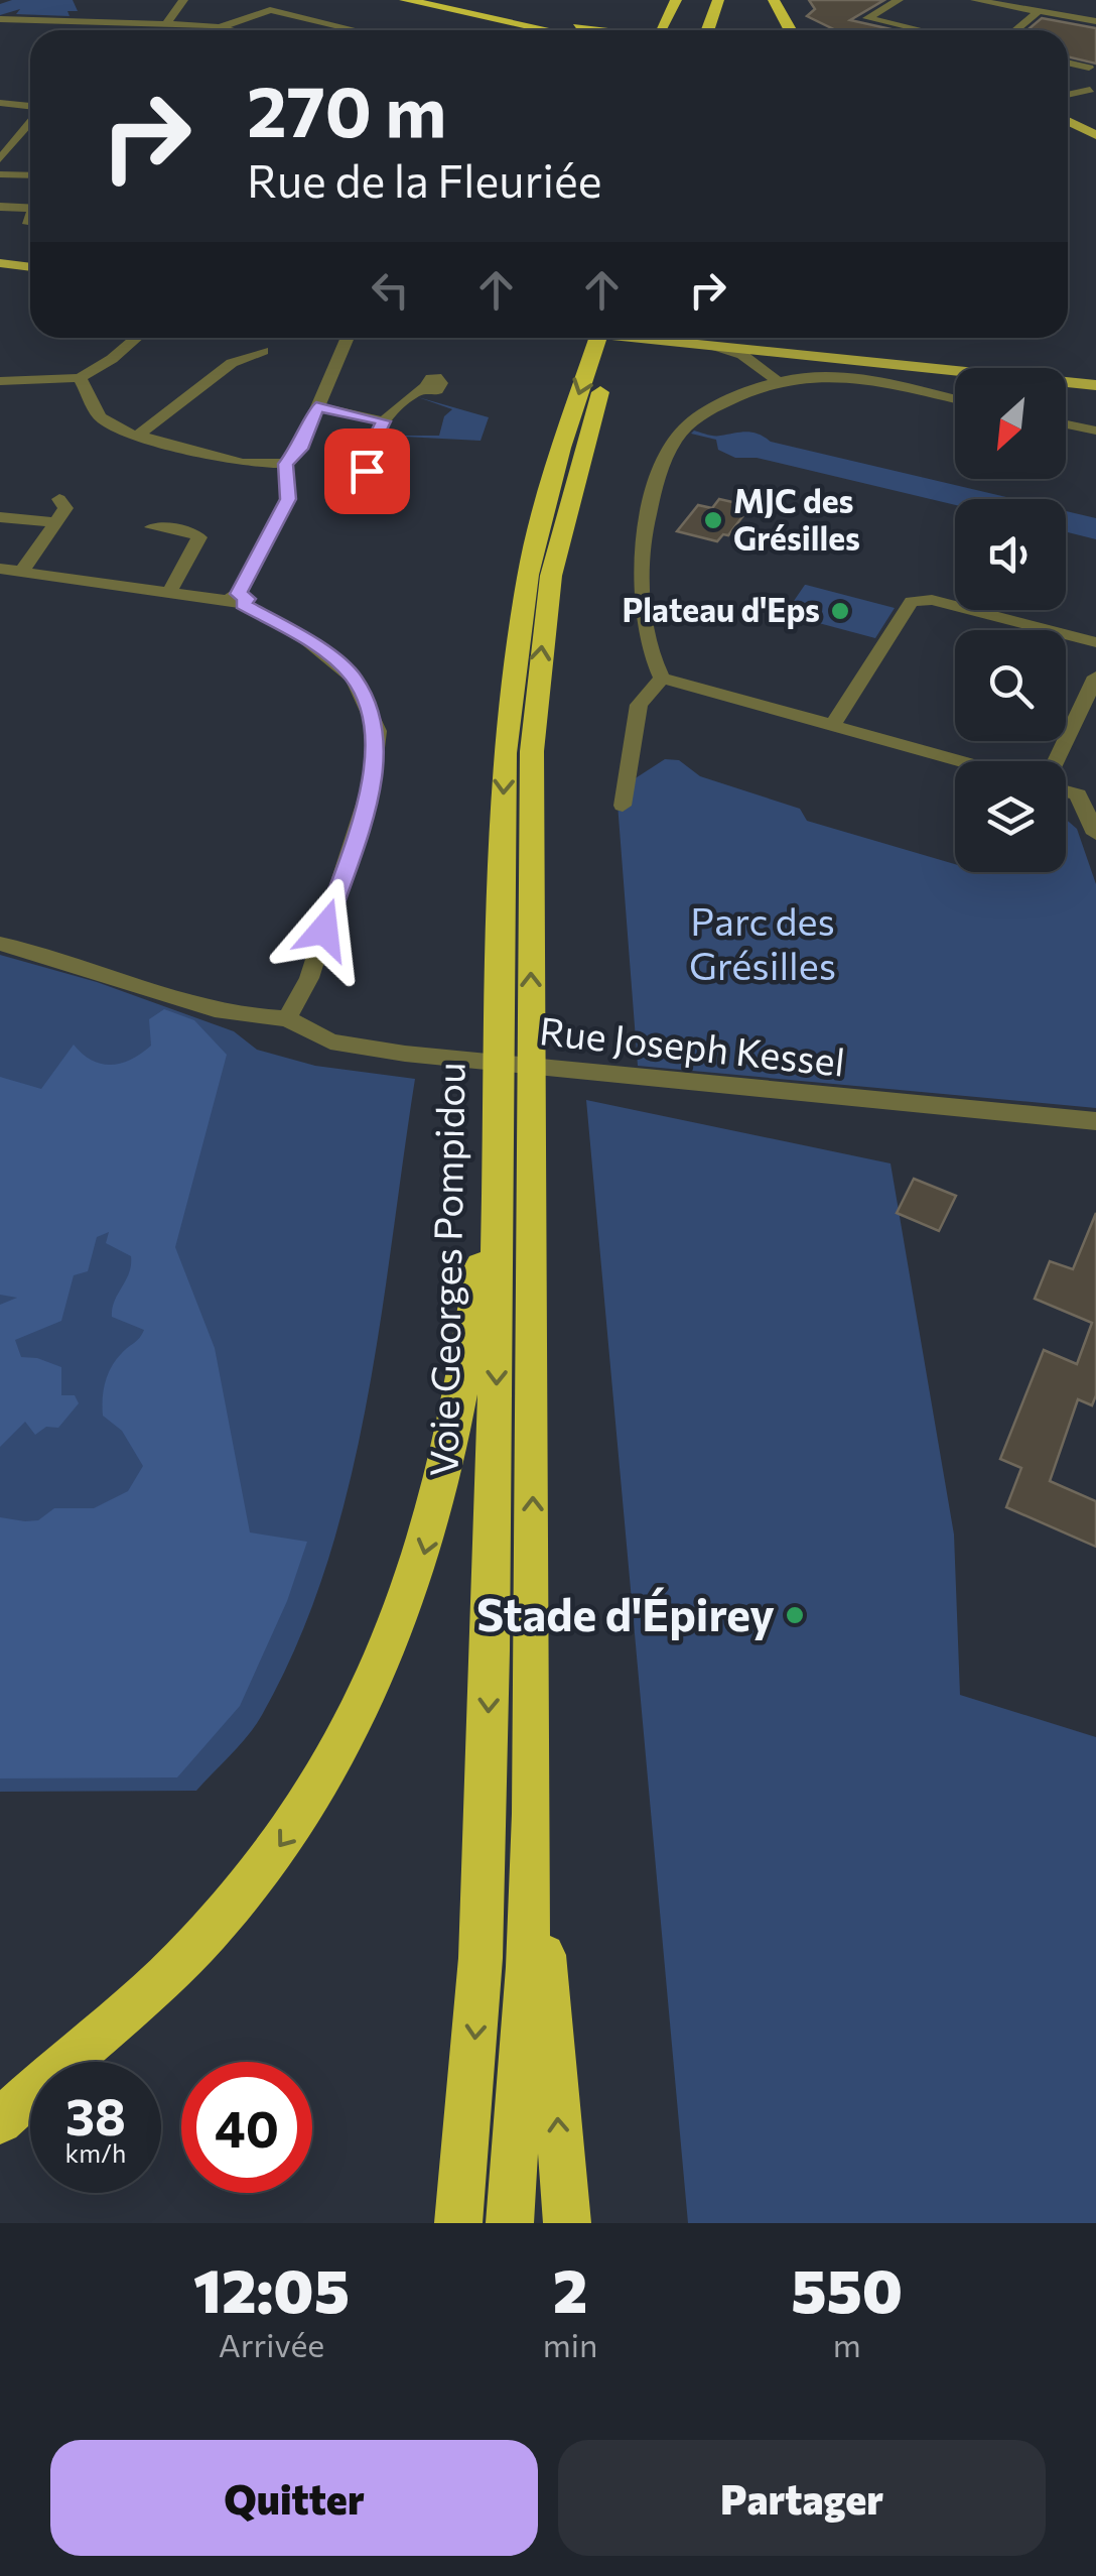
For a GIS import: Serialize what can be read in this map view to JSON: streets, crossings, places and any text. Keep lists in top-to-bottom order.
{
  "streets": {
    "highway": ["Voie Georges Pompidou"],
    "street": ["Rue Joseph Kessel"]
  },
  "parks": ["Parc des Grésilles"],
  "places": ["MJC des Grésilles", "Plateau d'Eps", "Stade d'Épirey"],
  "north": "bottom left",
  "page": {
    "turn": ["270 m", "Rue de la Fleuriée"],
    "speed": "38 km/h",
    "limit": "40",
    "eta": [
      "12:05",
      "Arrivée",
      "2",
      "min",
      "550",
      "m"
    ],
    "buttons": ["Quitter", "Partager"]
  }
}
